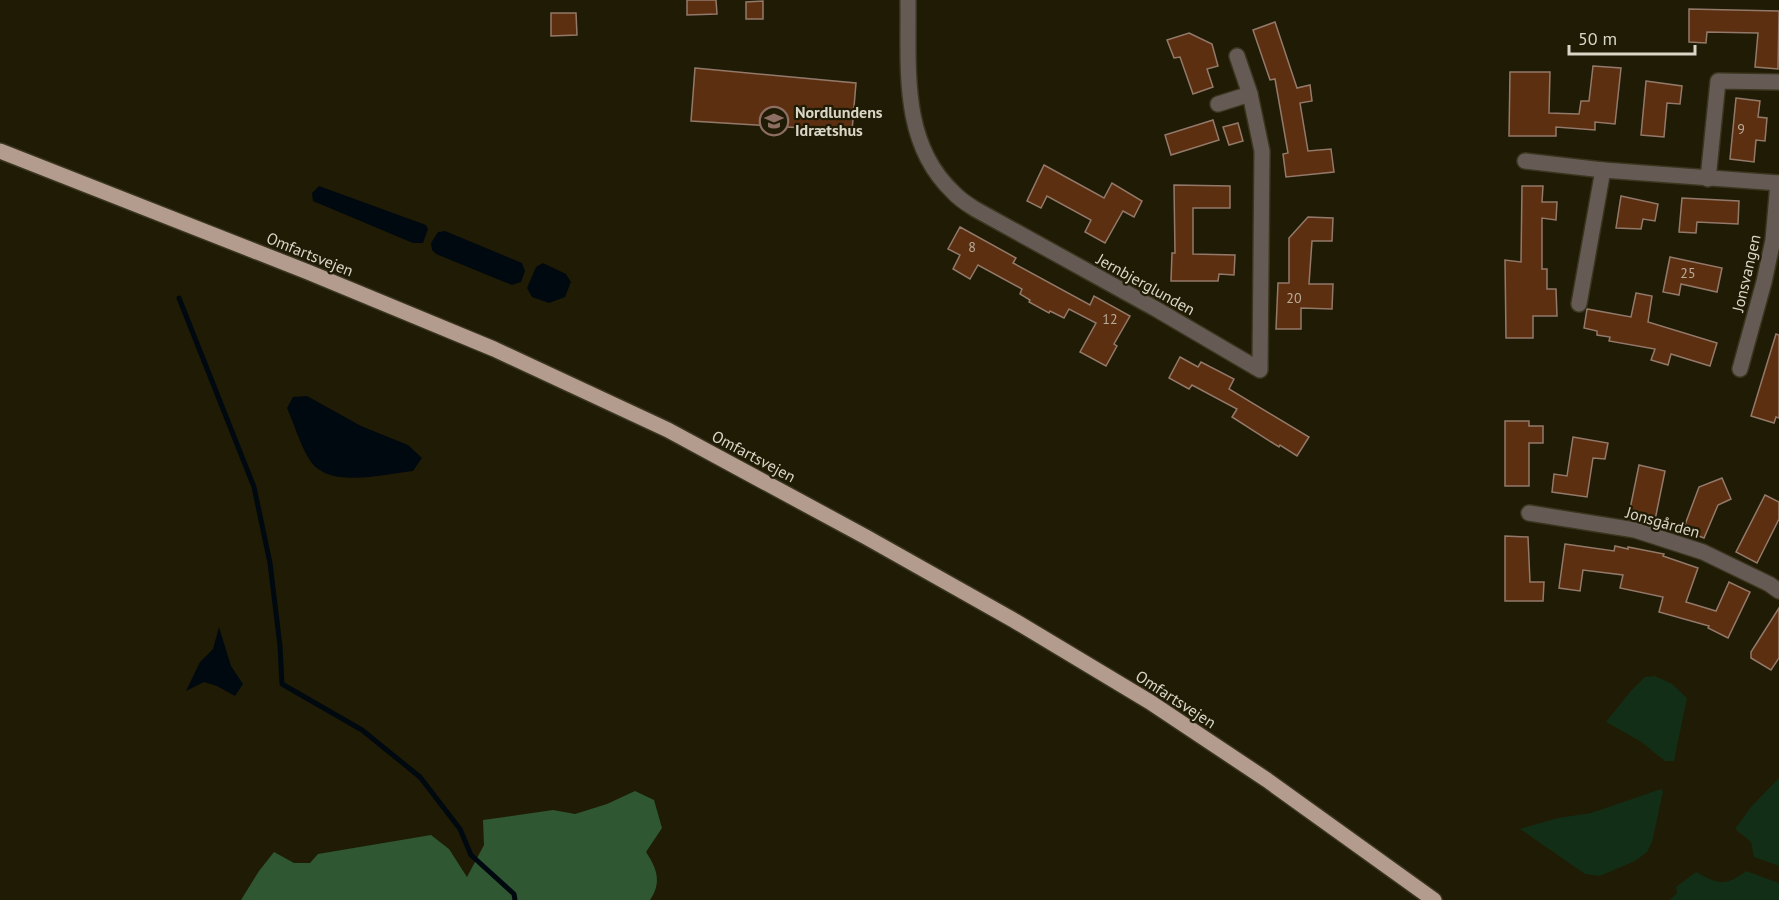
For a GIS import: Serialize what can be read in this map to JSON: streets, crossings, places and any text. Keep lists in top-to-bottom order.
{
  "streets": {
    "main road": ["Omfartsvejen"],
    "street": ["Jonsvangen", "Jernbjerglunden", "Jonsgården"]
  },
  "places": {
    "school or university": ["Nordlundens Idrætshus"]
  },
  "house_numbers": [
    "9",
    "8",
    "25",
    "20",
    "12"
  ],
  "scale_bar": "50 m"
}
